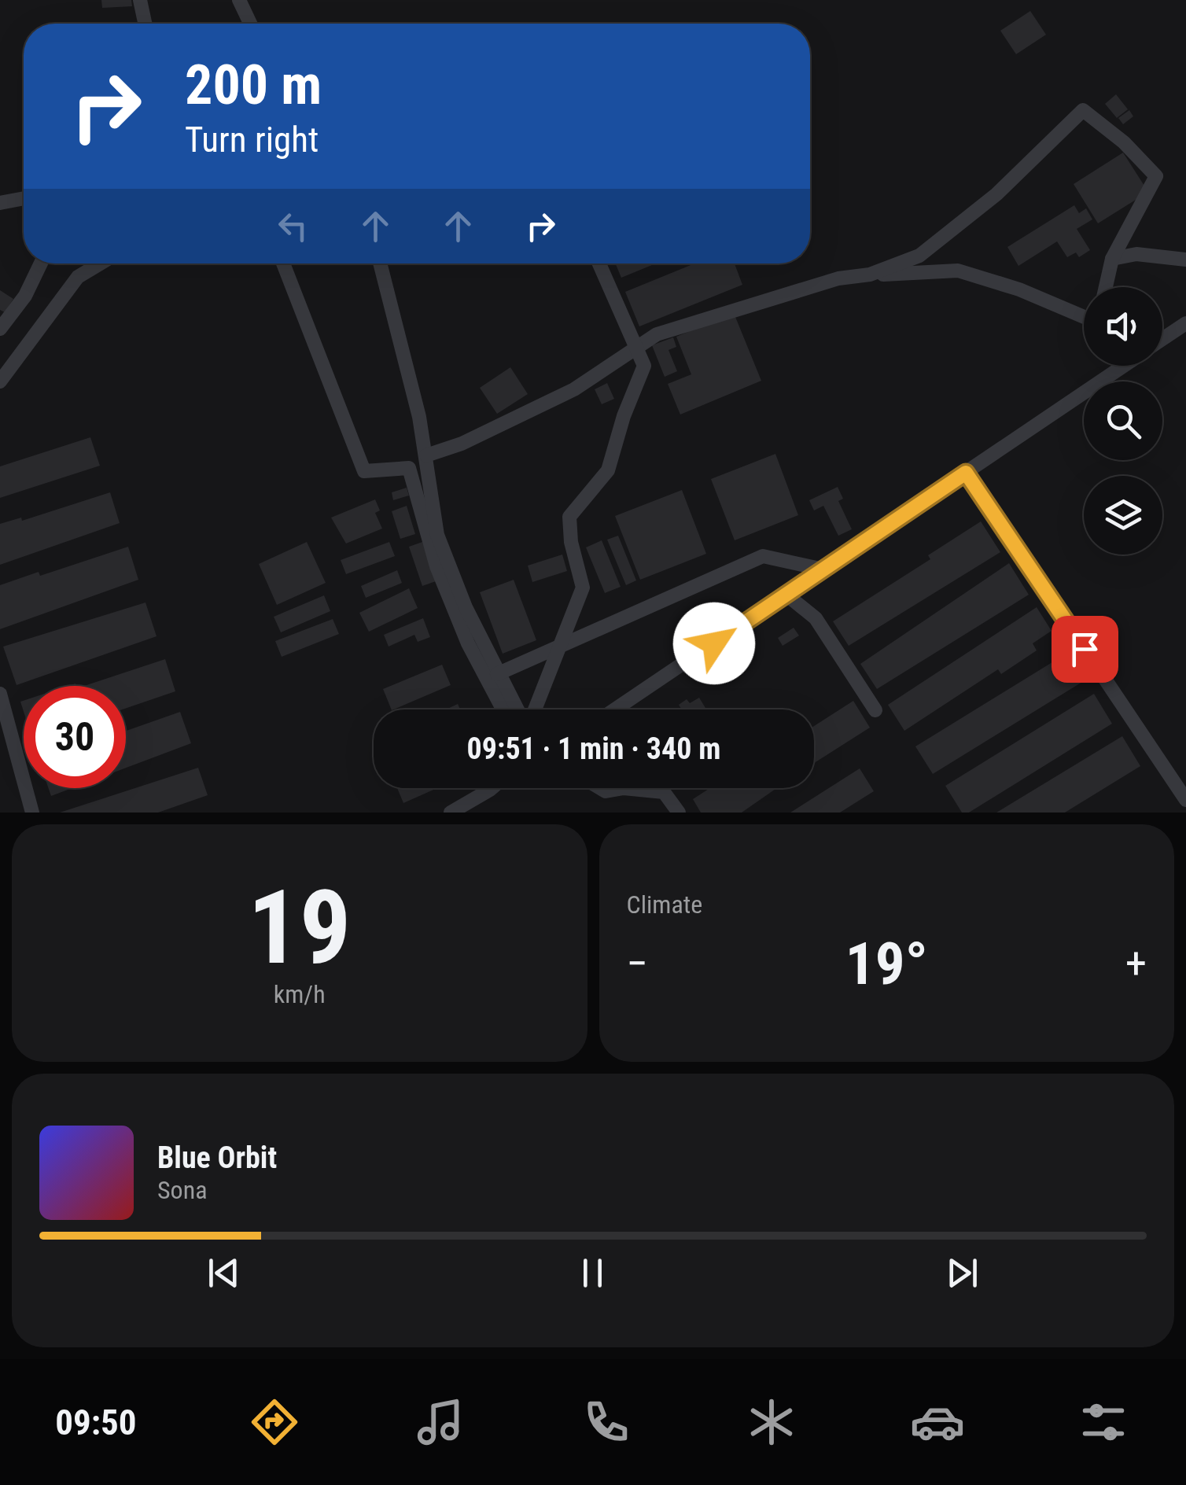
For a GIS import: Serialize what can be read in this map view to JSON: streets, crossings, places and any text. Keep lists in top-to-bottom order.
{
  "page": {
    "turn": ["200 m", "Turn right"],
    "limit": "30",
    "trip": "09:51 · 1 min · 340 m",
    "tile": [
      ["19", "km/h"],
      "Climate"
    ],
    "heat": ["−", "19°", "+"],
    "song": ["Blue Orbit", "Sona"],
    "tabs": "09:50"
  }
}
